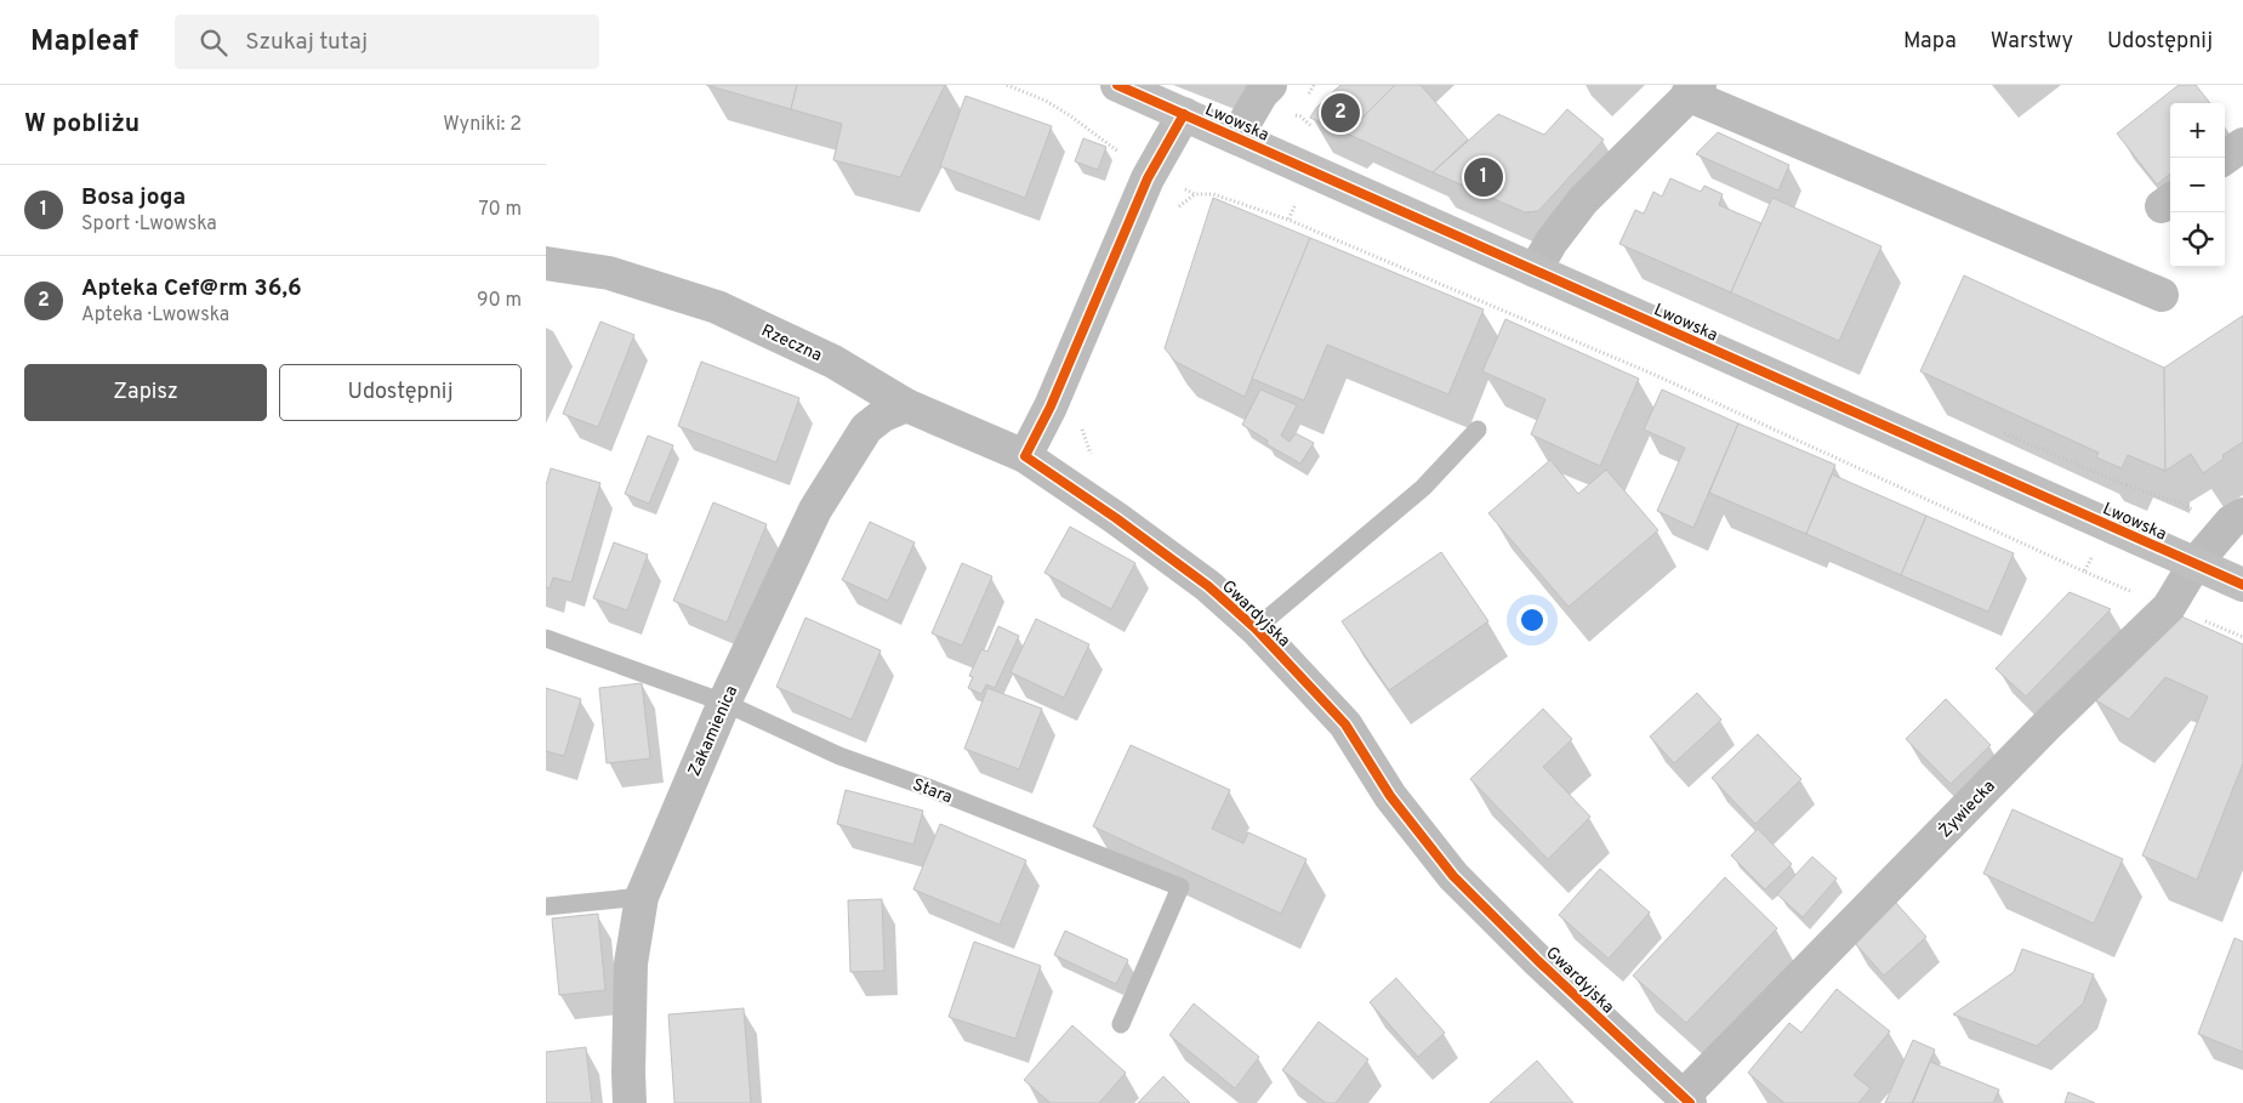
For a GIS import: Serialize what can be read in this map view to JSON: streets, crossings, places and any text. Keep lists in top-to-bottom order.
{
  "streets": {
    "street": [
      "Lwowska",
      "Rzeczna",
      "Gwardyjska",
      "Zakamienica",
      "Żywiecka"
    ],
    "lane": ["Stara"]
  },
  "crossings": [
    ["Lwowska", "Żywiecka"],
    ["Rzeczna", "Gwardyjska"],
    ["Rzeczna", "Zakamienica"],
    ["Gwardyjska", "Żywiecka"],
    ["Zakamienica", "Stara"]
  ],
  "page": {
    "header": "Mapleaf",
    "search": "Szukaj tutaj",
    "nav": ["Mapa", "Warstwy", "Udostępnij"],
    "heading": ["W pobliżu", "Wyniki: 2"],
    "pins": ["2", "1"],
    "map_buttons": ["+", "−"],
    "list": [
      {
        "mark": "1",
        "name": "Bosa joga",
        "note": "Sport · Lwowska",
        "value": "70 m"
      },
      {
        "mark": "2",
        "name": "Apteka Cef@rm 36,6",
        "note": "Apteka · Lwowska",
        "value": "90 m"
      }
    ],
    "buttons": ["Zapisz", "Udostępnij"]
  }
}
